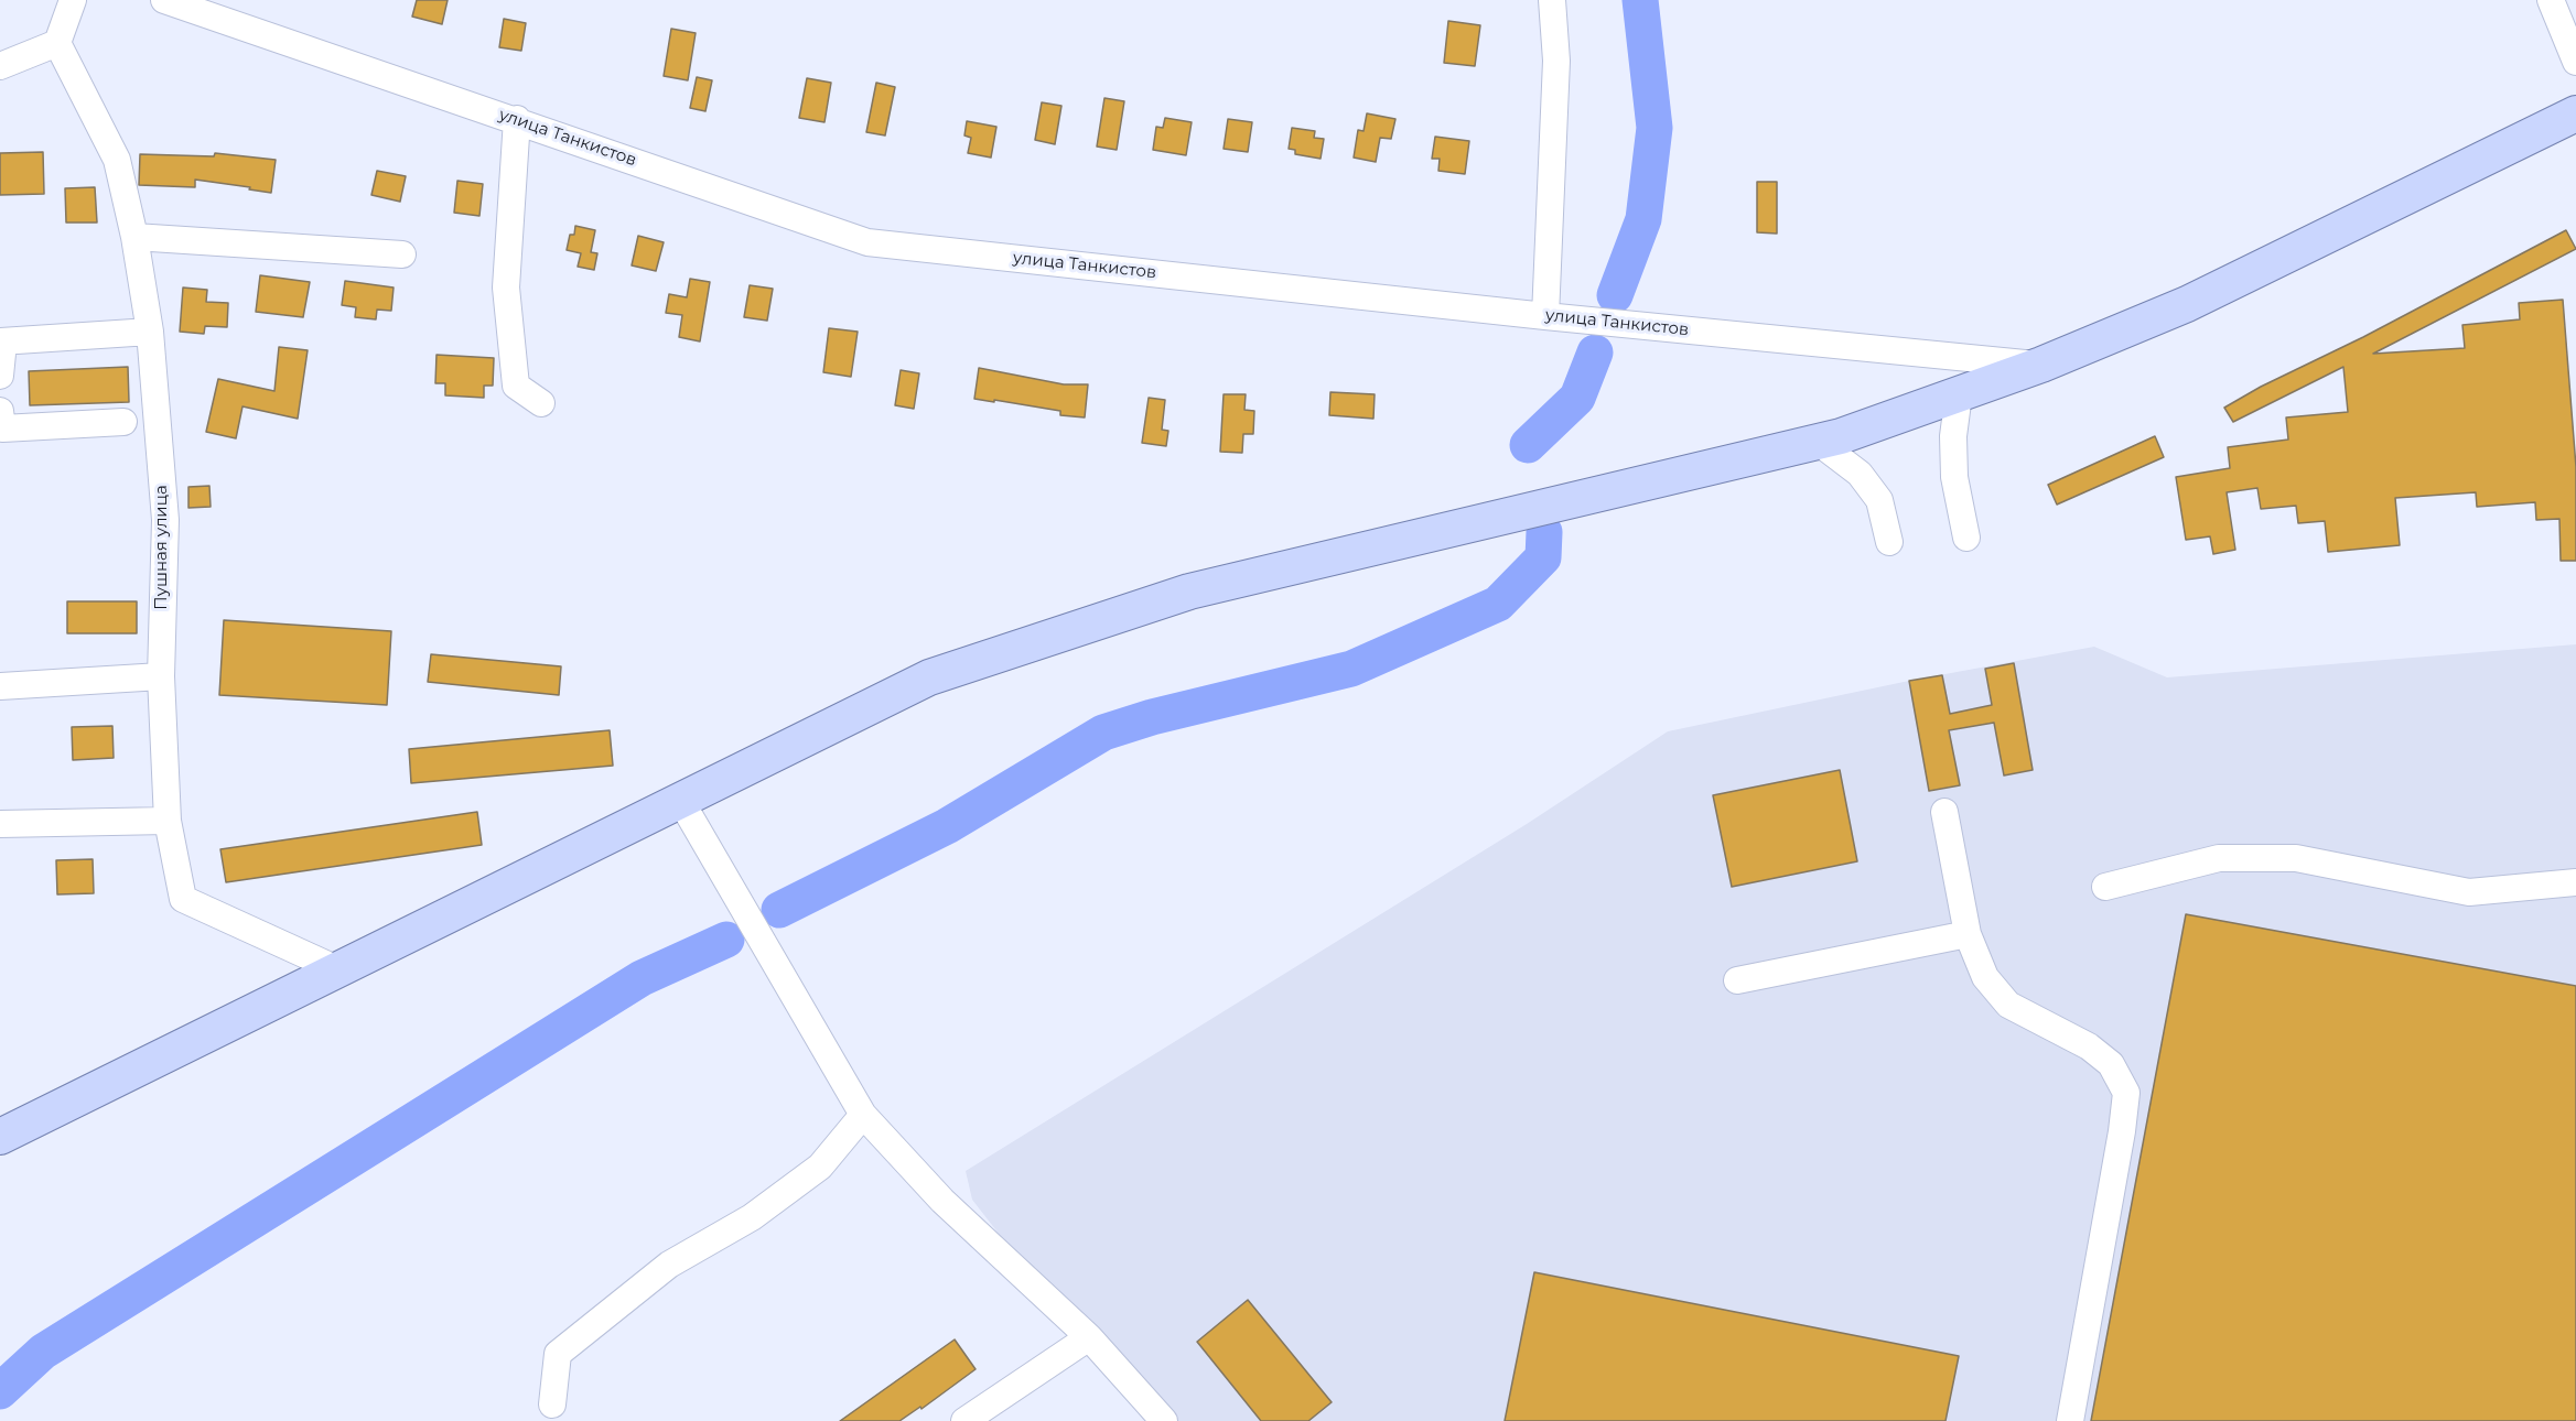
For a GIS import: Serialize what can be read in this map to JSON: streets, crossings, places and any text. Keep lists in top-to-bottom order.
{
  "streets": {
    "street": ["улица Танкистов", "Пушная улица"]
  }
}
